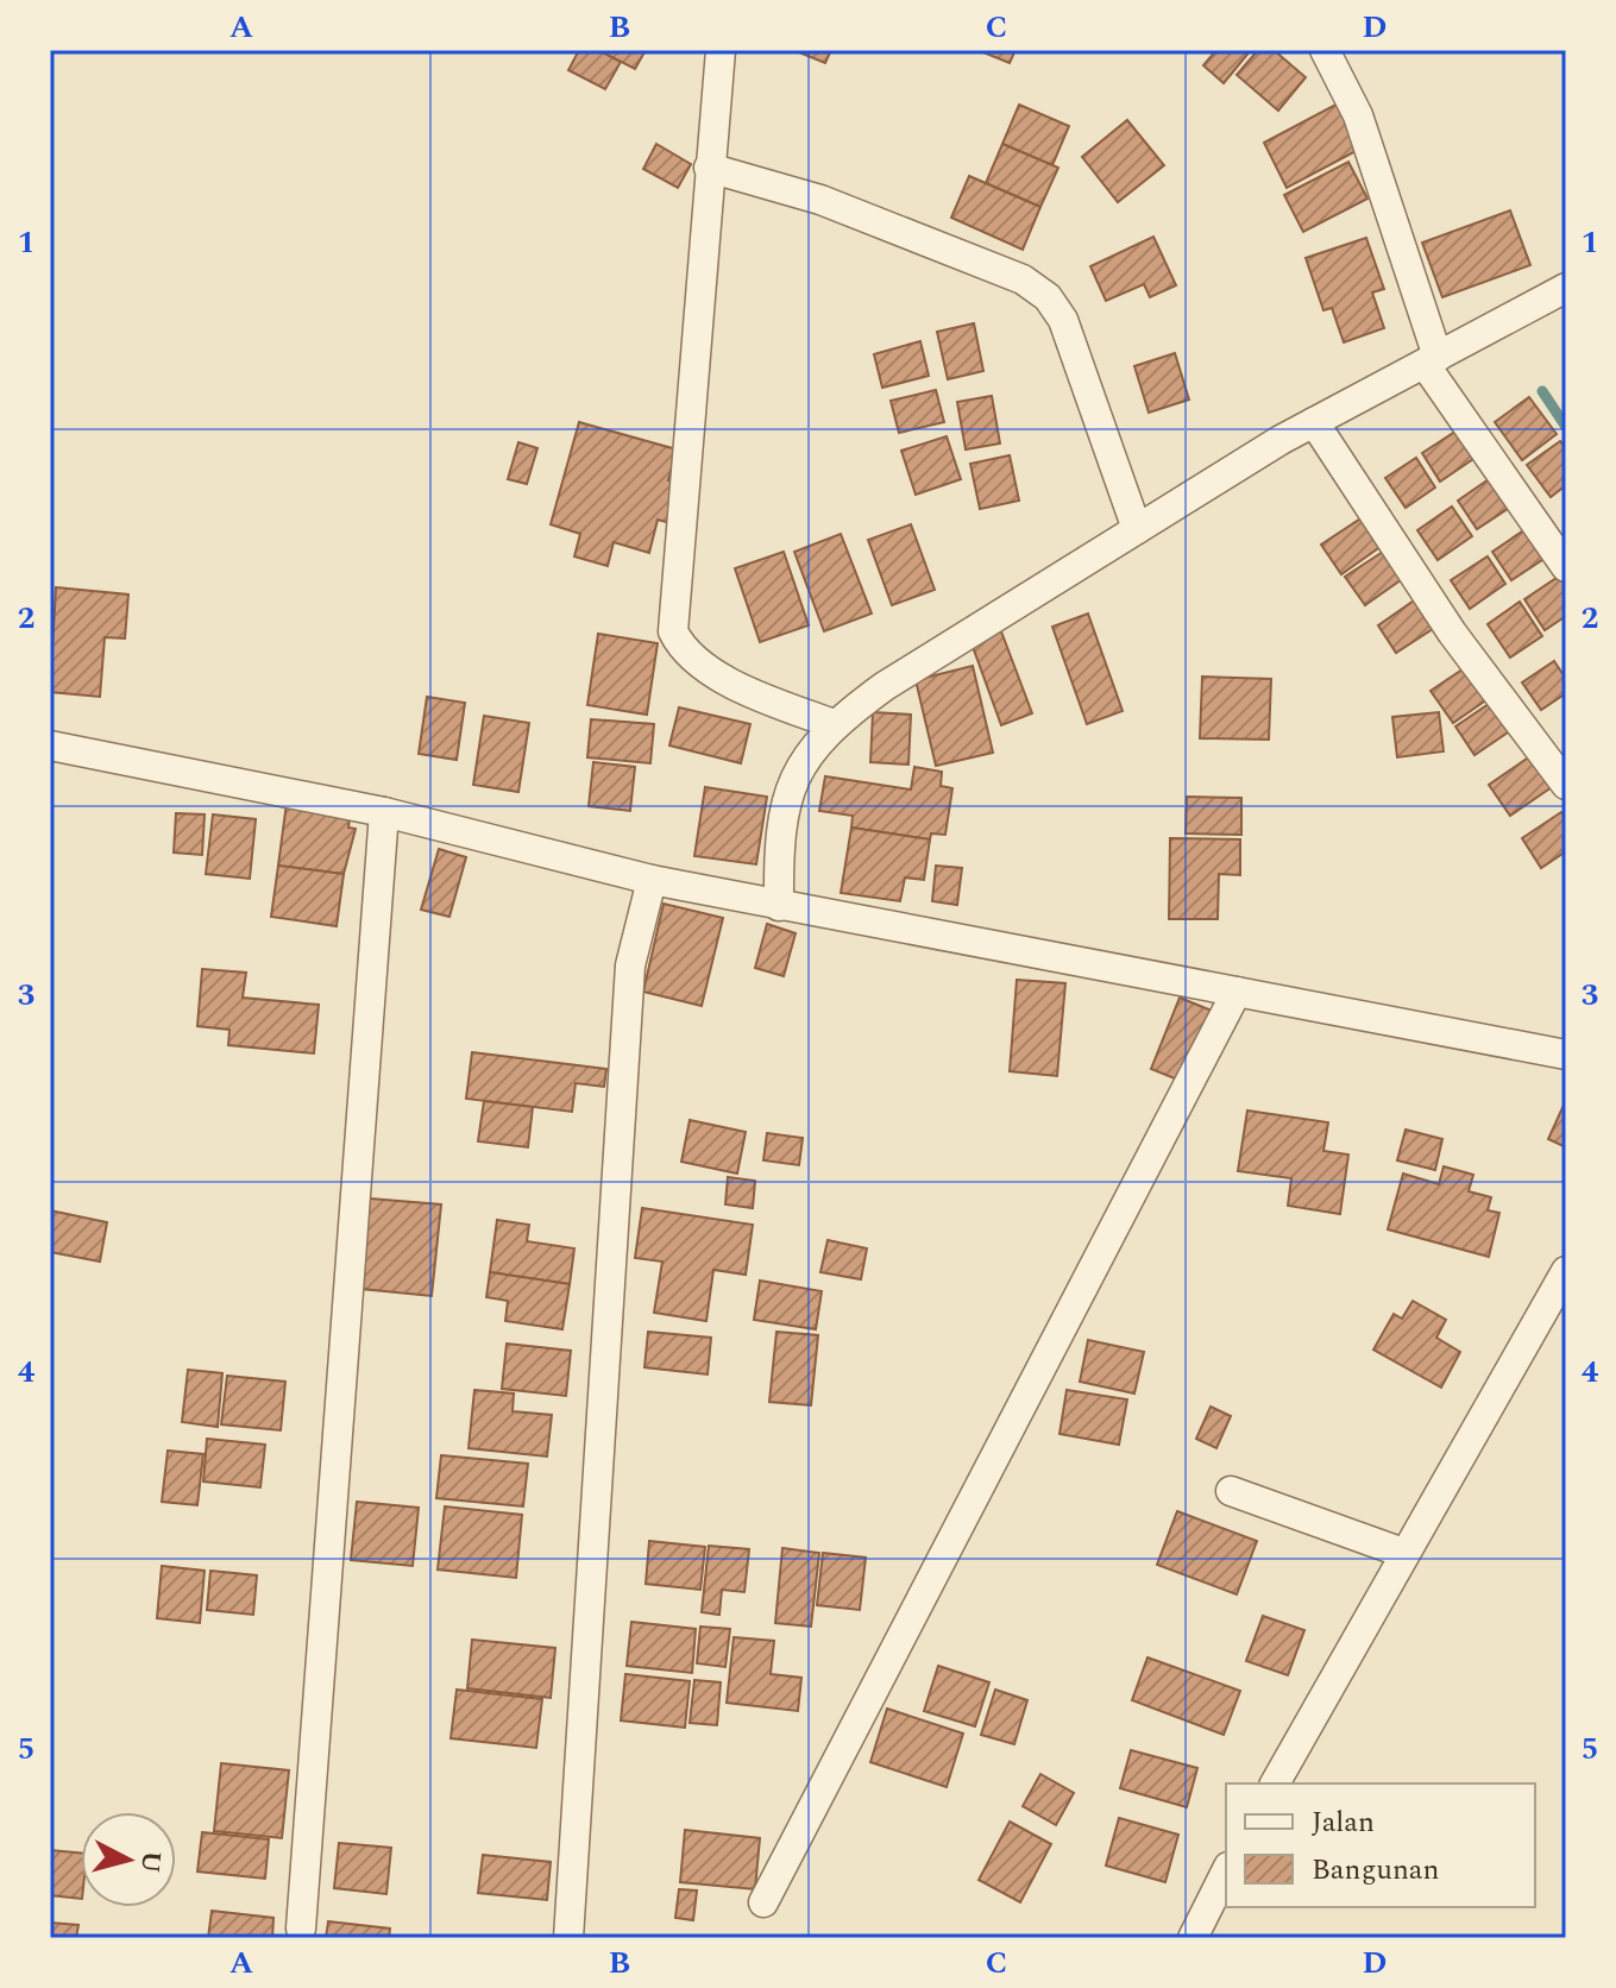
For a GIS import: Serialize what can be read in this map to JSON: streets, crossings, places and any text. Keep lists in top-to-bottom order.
{
  "legend": ["Jalan", "Bangunan"],
  "north": "right",
  "grid": {
    "columns": [
      "A",
      "B",
      "C",
      "D"
    ],
    "rows": [
      "1",
      "2",
      "3",
      "4",
      "5"
    ]
  }
}
